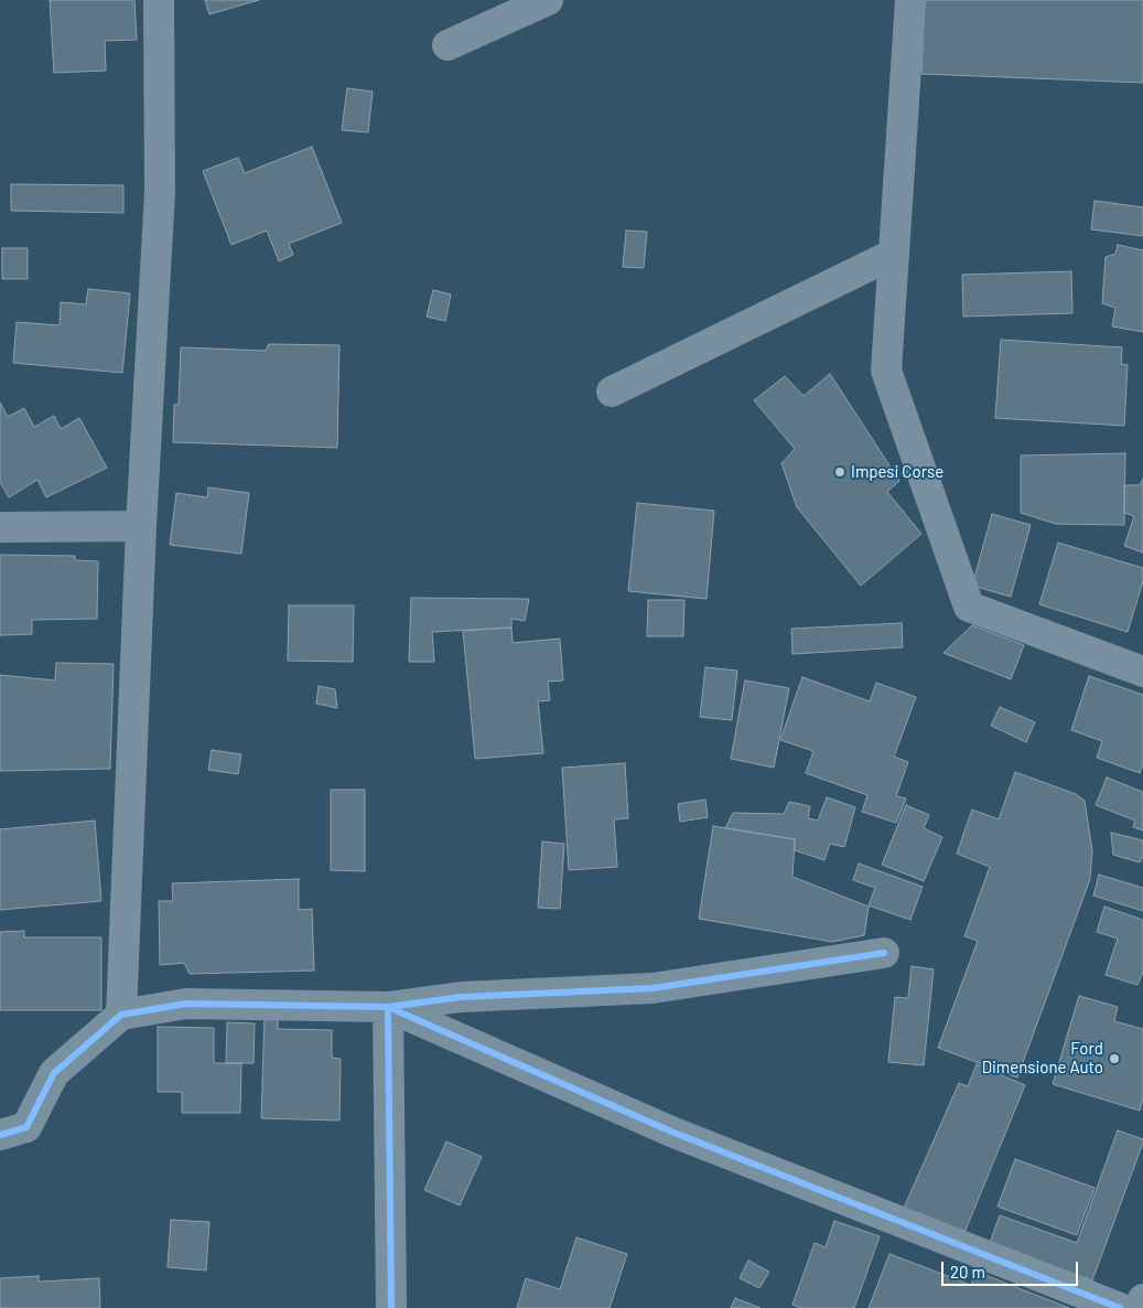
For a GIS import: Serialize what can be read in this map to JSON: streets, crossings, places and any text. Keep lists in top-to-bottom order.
{
  "places": ["Impesi Corse", "Ford Dimensione Auto"],
  "scale_bar": "20 m"
}
